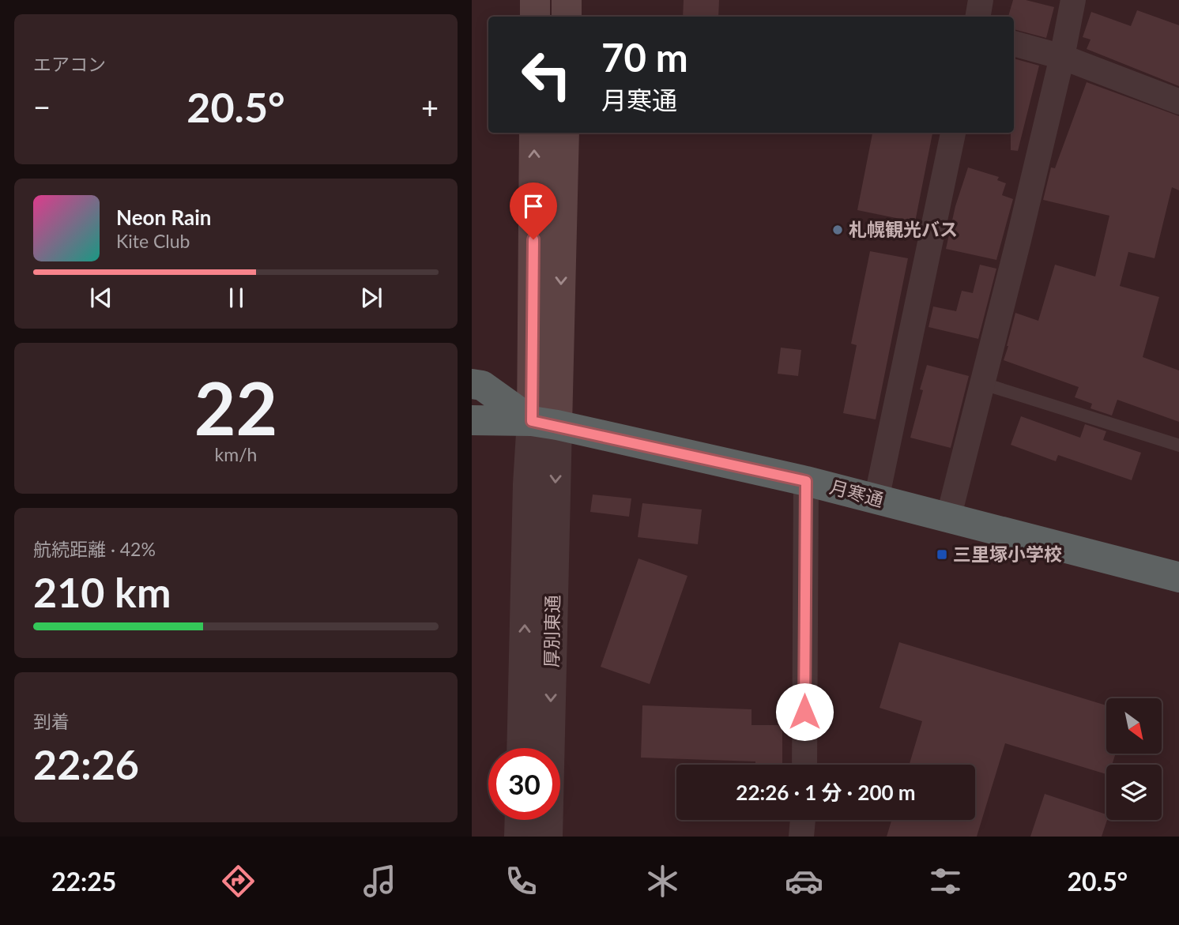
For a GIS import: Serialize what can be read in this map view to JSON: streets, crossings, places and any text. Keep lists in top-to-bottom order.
{
  "streets": {
    "highway": ["月寒通"],
    "street": ["厚別東通"]
  },
  "crossings": [
    ["月寒通", "厚別東通"]
  ],
  "places": {
    "other": ["札幌観光バス"],
    "transit": ["三里塚小学校"]
  },
  "north": "bottom right",
  "page": {
    "tile": [
      "エアコン",
      ["22", "km/h"],
      ["航続距離 · 42%", "210 km"],
      ["到着", "22:26"]
    ],
    "turn": ["70 m", "月寒通"],
    "heat": ["−", "20.5°", "+"],
    "song": ["Neon Rain", "Kite Club"],
    "limit": "30",
    "trip": "22:26 · 1 分 · 200 m",
    "tabs": ["22:25", "20.5°"]
  }
}
